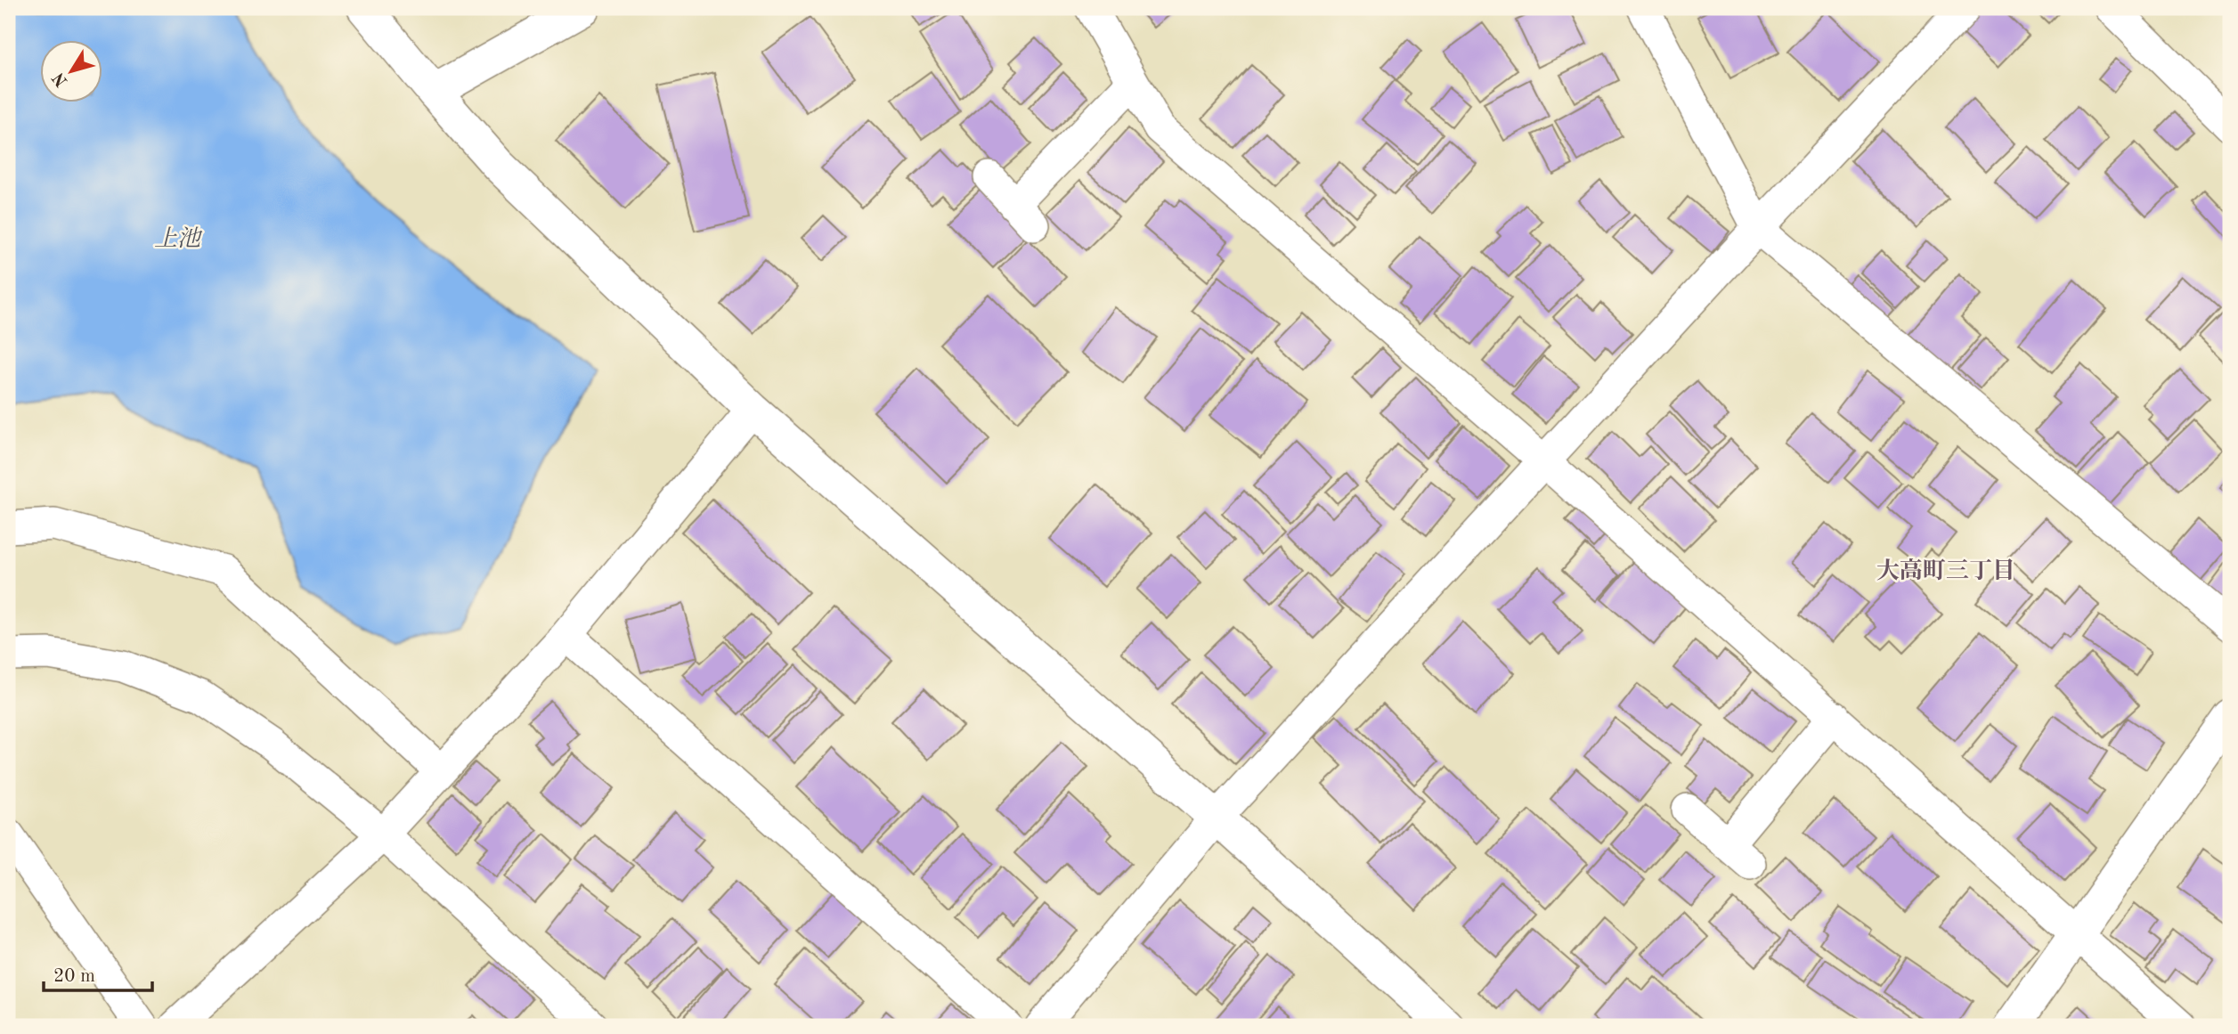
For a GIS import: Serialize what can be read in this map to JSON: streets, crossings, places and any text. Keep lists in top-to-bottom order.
{
  "districts": ["大高町三丁目"],
  "water": ["上池"],
  "scale_bar": "20 m",
  "north": "bottom left"
}
